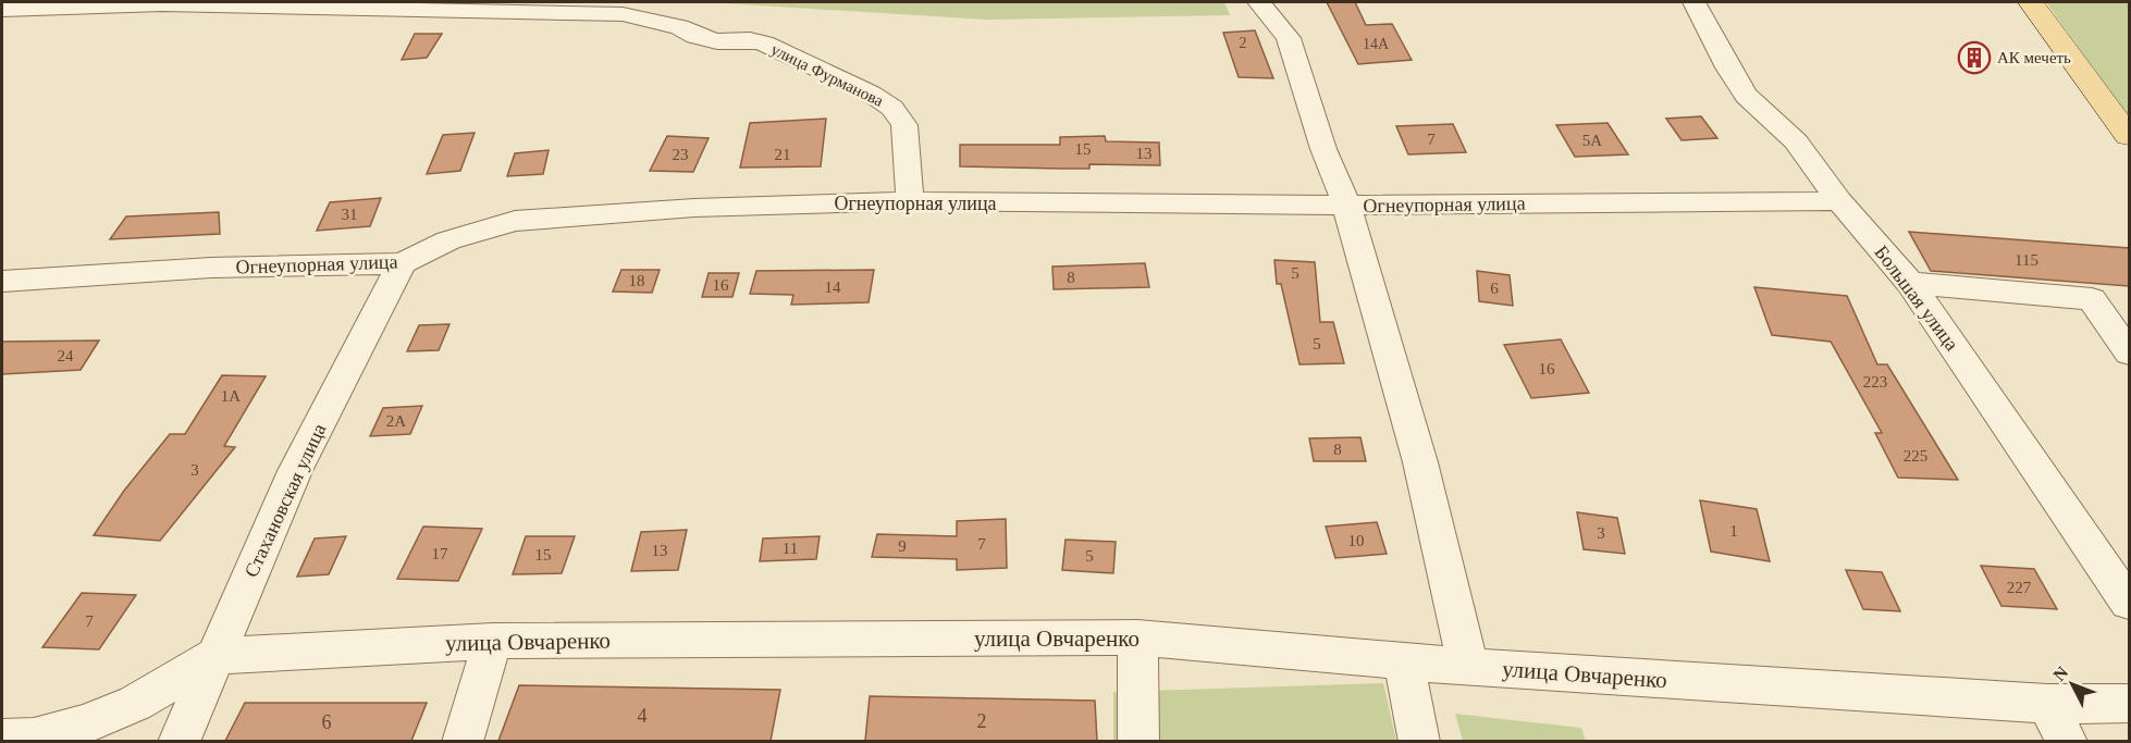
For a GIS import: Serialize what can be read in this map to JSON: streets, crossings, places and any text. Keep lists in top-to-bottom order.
{
  "streets": {
    "street": [
      "улица Фурманова",
      "Огнеупорная улица",
      "Большая улица",
      "Стахановская улица",
      "улица Овчаренко"
    ]
  },
  "crossings": [
    ["улица Фурманова", "Огнеупорная улица"],
    ["Огнеупорная улица", "Большая улица"],
    ["Огнеупорная улица", "Стахановская улица"],
    ["Стахановская улица", "улица Овчаренко"]
  ],
  "places": {
    "building": ["АК мечеть"]
  },
  "house_numbers": [
    "2",
    "14А",
    "7",
    "5А",
    "15",
    "13",
    "23",
    "21",
    "31",
    "115",
    "5",
    "8",
    "18",
    "16",
    "14",
    "6",
    "5",
    "24",
    "16",
    "223",
    "1А",
    "2А",
    "8",
    "225",
    "3",
    "1",
    "3",
    "10",
    "7",
    "9",
    "11",
    "13",
    "17",
    "15",
    "5",
    "227",
    "7",
    "4",
    "2",
    "6"
  ],
  "north": "top left"
}
